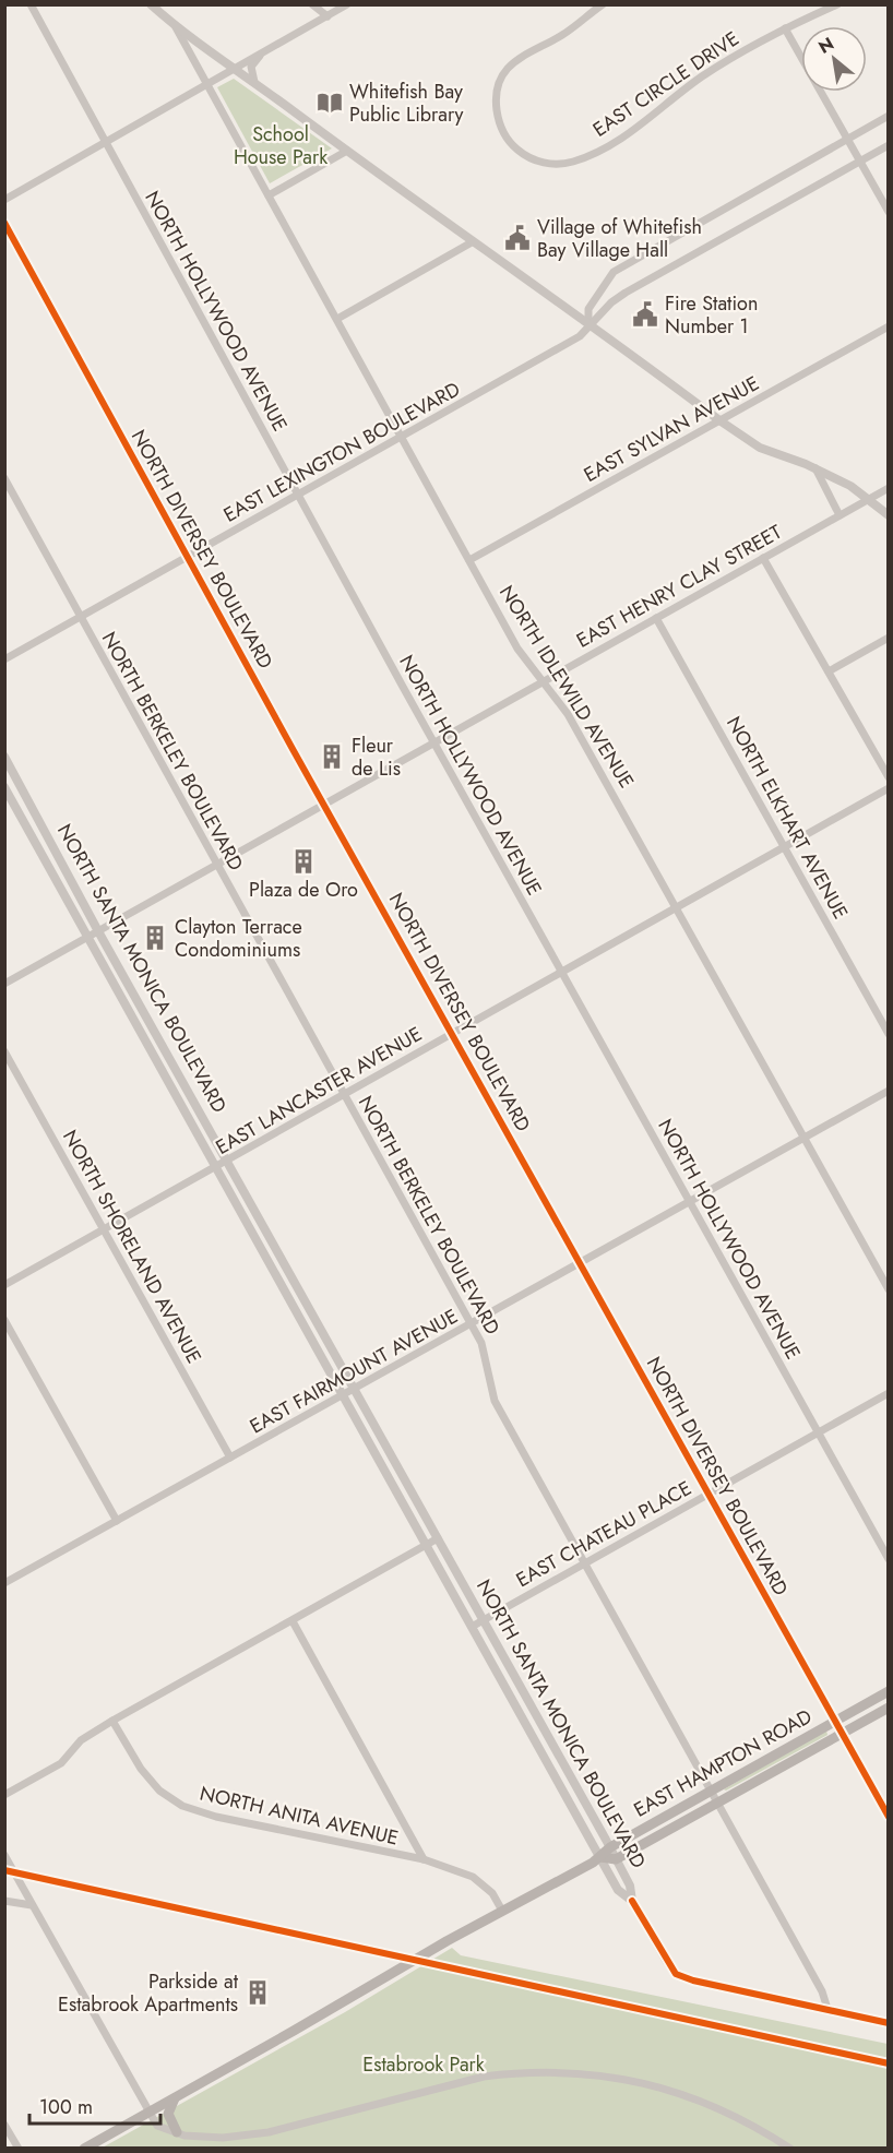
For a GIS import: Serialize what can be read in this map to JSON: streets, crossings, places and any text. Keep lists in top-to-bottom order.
{
  "streets": {
    "main road": ["EAST HAMPTON ROAD"],
    "street": [
      "EAST CIRCLE DRIVE",
      "NORTH HOLLYWOOD AVENUE",
      "EAST SYLVAN AVENUE",
      "EAST LEXINGTON BOULEVARD",
      "NORTH DIVERSEY BOULEVARD",
      "EAST HENRY CLAY STREET",
      "NORTH IDLEWILD AVENUE",
      "NORTH BERKELEY BOULEVARD",
      "NORTH ELKHART AVENUE",
      "NORTH SANTA MONICA BOULEVARD",
      "EAST LANCASTER AVENUE",
      "NORTH SHORELAND AVENUE",
      "EAST FAIRMOUNT AVENUE",
      "EAST CHATEAU PLACE",
      "NORTH ANITA AVENUE"
    ]
  },
  "crossings": [
    ["NORTH HOLLYWOOD AVENUE", "EAST LEXINGTON BOULEVARD"],
    ["NORTH HOLLYWOOD AVENUE", "EAST HENRY CLAY STREET"],
    ["NORTH HOLLYWOOD AVENUE", "EAST LANCASTER AVENUE"],
    ["NORTH HOLLYWOOD AVENUE", "EAST FAIRMOUNT AVENUE"],
    ["NORTH HOLLYWOOD AVENUE", "EAST CHATEAU PLACE"],
    ["EAST SYLVAN AVENUE", "NORTH IDLEWILD AVENUE"],
    ["EAST LEXINGTON BOULEVARD", "NORTH DIVERSEY BOULEVARD"],
    ["EAST LEXINGTON BOULEVARD", "NORTH IDLEWILD AVENUE"],
    ["EAST LEXINGTON BOULEVARD", "NORTH BERKELEY BOULEVARD"],
    ["NORTH DIVERSEY BOULEVARD", "EAST HENRY CLAY STREET"],
    ["NORTH DIVERSEY BOULEVARD", "EAST LANCASTER AVENUE"],
    ["NORTH DIVERSEY BOULEVARD", "EAST FAIRMOUNT AVENUE"],
    ["NORTH DIVERSEY BOULEVARD", "EAST CHATEAU PLACE"],
    ["NORTH DIVERSEY BOULEVARD", "EAST HAMPTON ROAD"],
    ["EAST HENRY CLAY STREET", "NORTH IDLEWILD AVENUE"],
    ["EAST HENRY CLAY STREET", "NORTH BERKELEY BOULEVARD"],
    ["EAST HENRY CLAY STREET", "NORTH ELKHART AVENUE"],
    ["EAST HENRY CLAY STREET", "NORTH SANTA MONICA BOULEVARD"],
    ["NORTH IDLEWILD AVENUE", "EAST LANCASTER AVENUE"],
    ["NORTH IDLEWILD AVENUE", "EAST FAIRMOUNT AVENUE"],
    ["NORTH BERKELEY BOULEVARD", "EAST LANCASTER AVENUE"],
    ["NORTH BERKELEY BOULEVARD", "EAST FAIRMOUNT AVENUE"],
    ["NORTH BERKELEY BOULEVARD", "EAST CHATEAU PLACE"],
    ["NORTH BERKELEY BOULEVARD", "EAST HAMPTON ROAD"],
    ["NORTH ELKHART AVENUE", "EAST LANCASTER AVENUE"],
    ["NORTH SANTA MONICA BOULEVARD", "EAST LANCASTER AVENUE"],
    ["NORTH SANTA MONICA BOULEVARD", "EAST FAIRMOUNT AVENUE"],
    ["NORTH SANTA MONICA BOULEVARD", "EAST CHATEAU PLACE"],
    ["NORTH SANTA MONICA BOULEVARD", "EAST HAMPTON ROAD"],
    ["EAST LANCASTER AVENUE", "NORTH SHORELAND AVENUE"],
    ["NORTH SHORELAND AVENUE", "EAST FAIRMOUNT AVENUE"],
    ["EAST HAMPTON ROAD", "NORTH ANITA AVENUE"]
  ],
  "parks": ["School House Park", "Estabrook Park"],
  "places": {
    "library": ["Whitefish Bay Public Library"],
    "public building": ["Village of Whitefish Bay Village Hall", "Fire Station Number 1"],
    "building": [
      "Fleur de Lis",
      "Plaza de Oro",
      "Clayton Terrace Condominiums",
      "Parkside at Estabrook Apartments"
    ]
  },
  "scale_bar": "100 m",
  "north": "top left"
}
